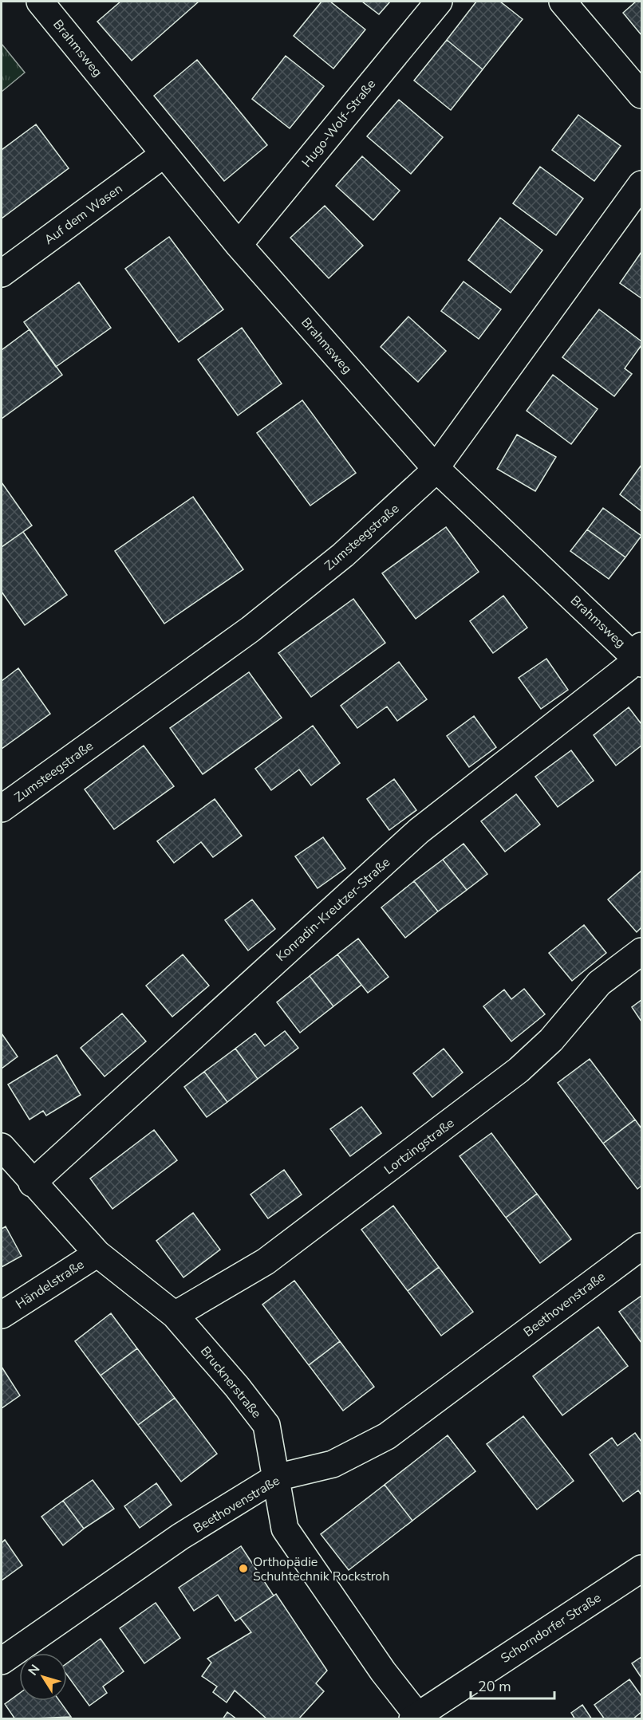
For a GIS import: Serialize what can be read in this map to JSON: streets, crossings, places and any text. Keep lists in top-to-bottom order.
{
  "streets": {
    "street": [
      "Brahmsweg",
      "Hugo-Wolf-Straße",
      "Auf dem Wasen",
      "Zumsteegstraße",
      "Konradin-Kreutzer-Straße",
      "Lortzingstraße",
      "Händelstraße",
      "Beethovenstraße",
      "Brucknerstraße",
      "Schorndorfer Straße"
    ]
  },
  "crossings": [
    ["Brahmsweg", "Hugo-Wolf-Straße"],
    ["Brahmsweg", "Auf dem Wasen"],
    ["Brahmsweg", "Zumsteegstraße"],
    ["Brahmsweg", "Konradin-Kreutzer-Straße"],
    ["Konradin-Kreutzer-Straße", "Brucknerstraße"],
    ["Lortzingstraße", "Brucknerstraße"],
    ["Händelstraße", "Brucknerstraße"],
    ["Beethovenstraße", "Brucknerstraße"],
    ["Brucknerstraße", "Schorndorfer Straße"]
  ],
  "places": ["Orthopädie Schuhtechnik Rockstroh"],
  "scale_bar": "20 m",
  "north": "top left"
}
